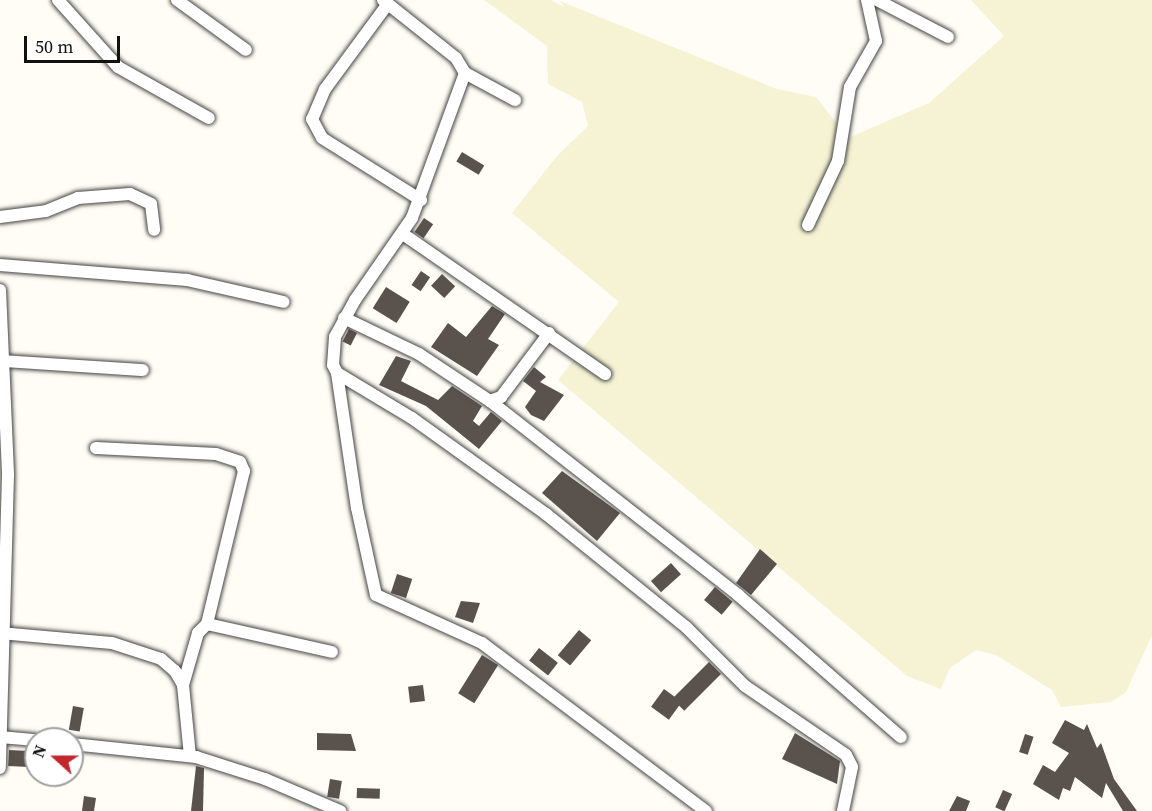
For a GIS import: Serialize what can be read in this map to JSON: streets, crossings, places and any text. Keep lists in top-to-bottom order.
{
  "scale_bar": "50 m",
  "north": "left"
}
